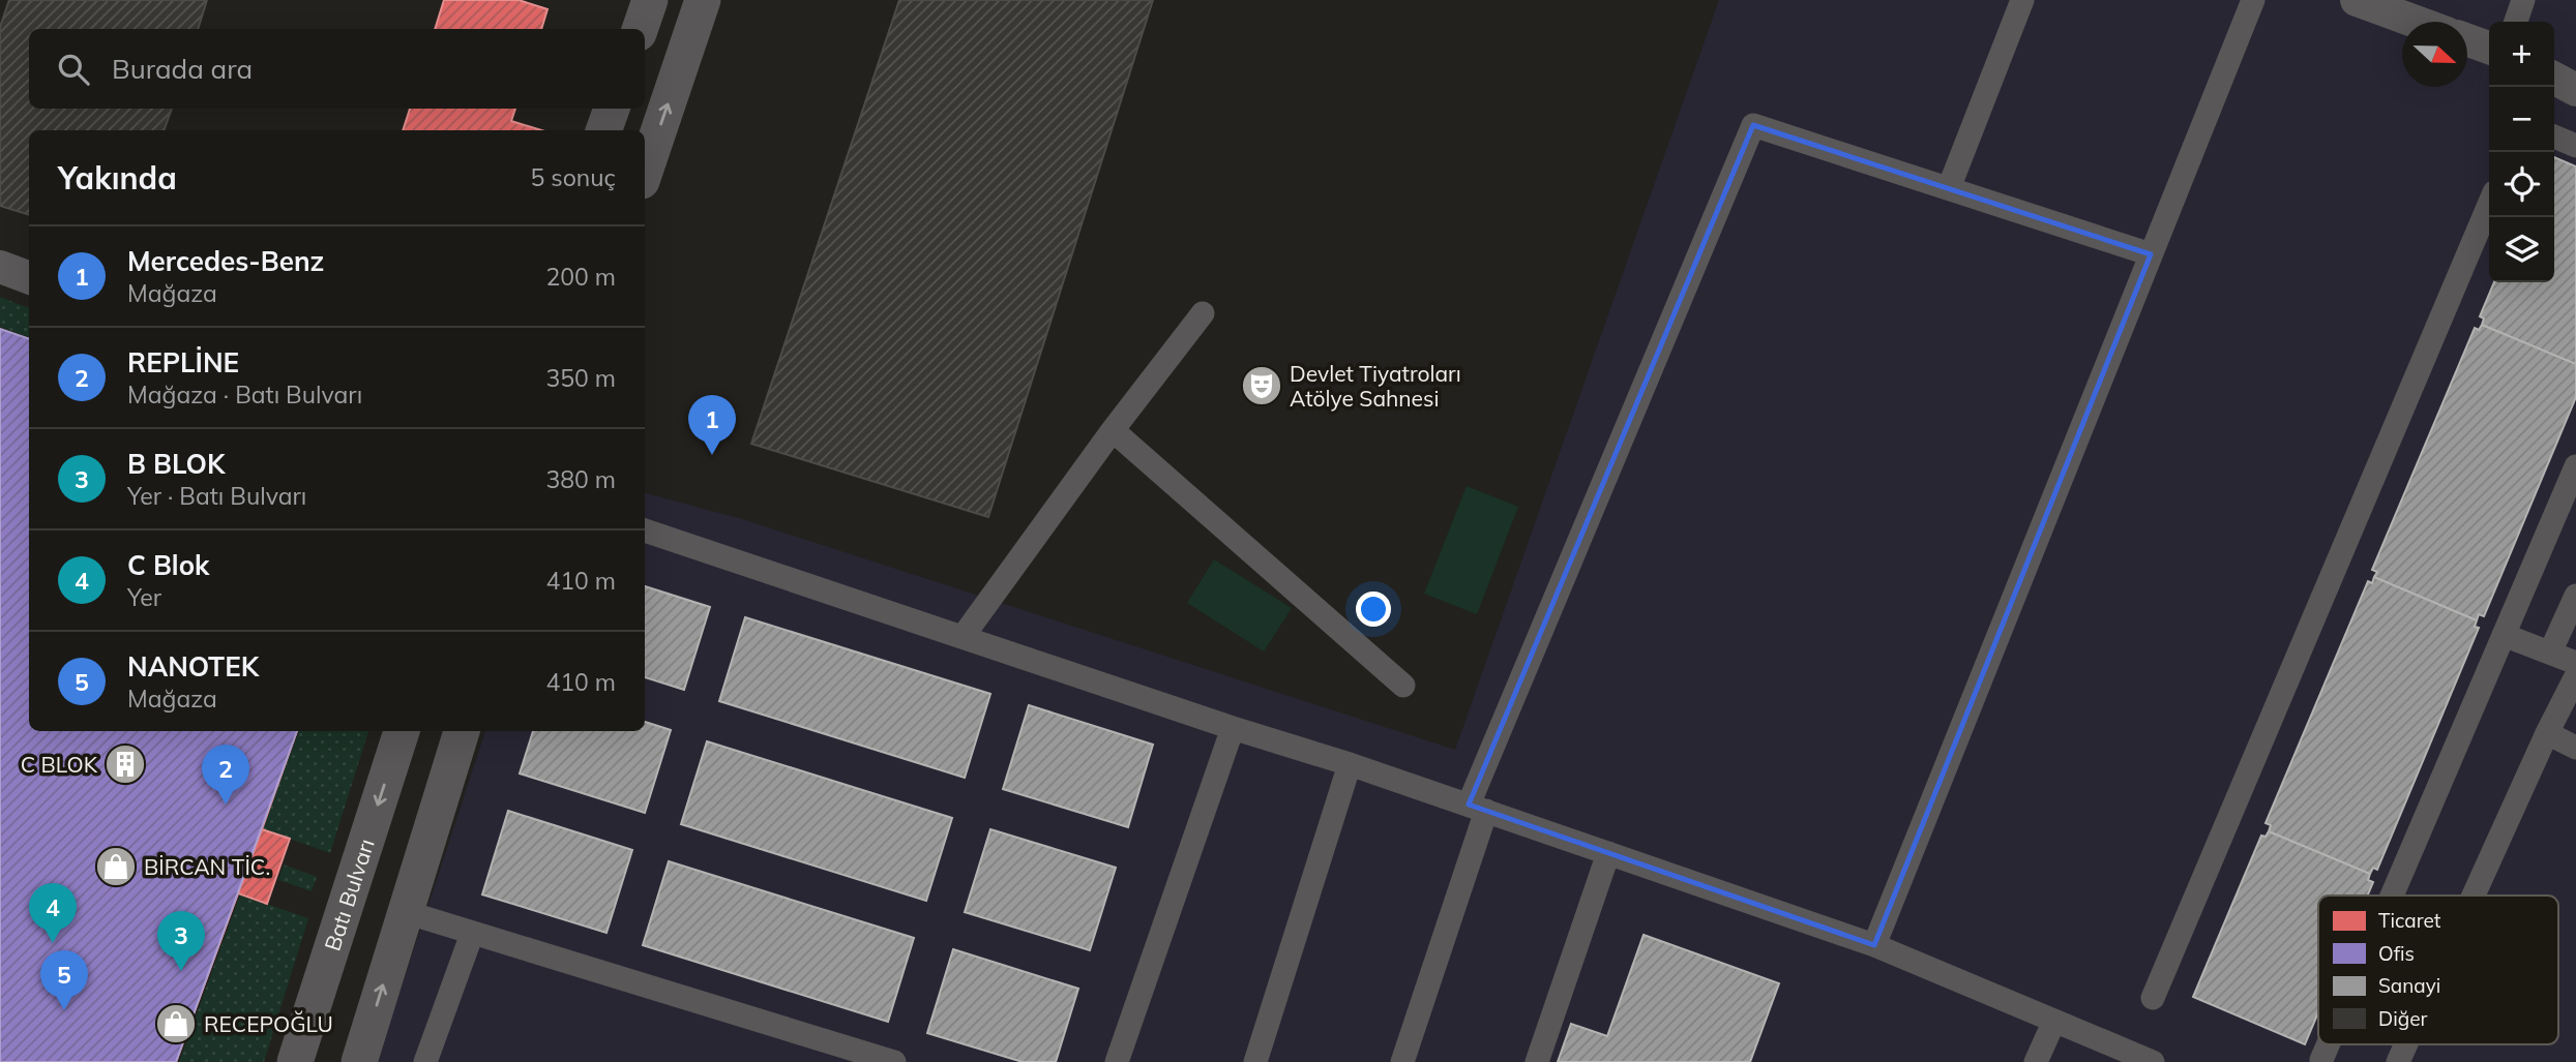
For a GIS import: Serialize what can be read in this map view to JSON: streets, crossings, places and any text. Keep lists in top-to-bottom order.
{
  "streets": {
    "main road": ["Batı Bulvarı"]
  },
  "places": {
    "theatre": ["Devlet Tiyatroları Atölye Sahnesi"],
    "building": ["C BLOK"],
    "shop": ["BİRCAN TİC.", "RECEPOĞLU"]
  },
  "legend": [
    "Ticaret",
    "Ofis",
    "Sanayi",
    "Diğer"
  ],
  "north": "right",
  "page": {
    "map_buttons": ["+", "−"],
    "search": "Burada ara",
    "heading": ["Yakında", "5 sonuç"],
    "list": [
      {
        "mark": "1",
        "name": "Mercedes-Benz",
        "note": "Mağaza",
        "value": "200 m"
      },
      {
        "mark": "2",
        "name": "REPLİNE",
        "note": "Mağaza · Batı Bulvarı",
        "value": "350 m"
      },
      {
        "mark": "3",
        "name": "B BLOK",
        "note": "Yer · Batı Bulvarı",
        "value": "380 m"
      },
      {
        "mark": "4",
        "name": "C Blok",
        "note": "Yer",
        "value": "410 m"
      },
      {
        "mark": "5",
        "name": "NANOTEK",
        "note": "Mağaza",
        "value": "410 m"
      }
    ],
    "pins": [
      "1",
      "2",
      "4",
      "3",
      "5"
    ]
  }
}
